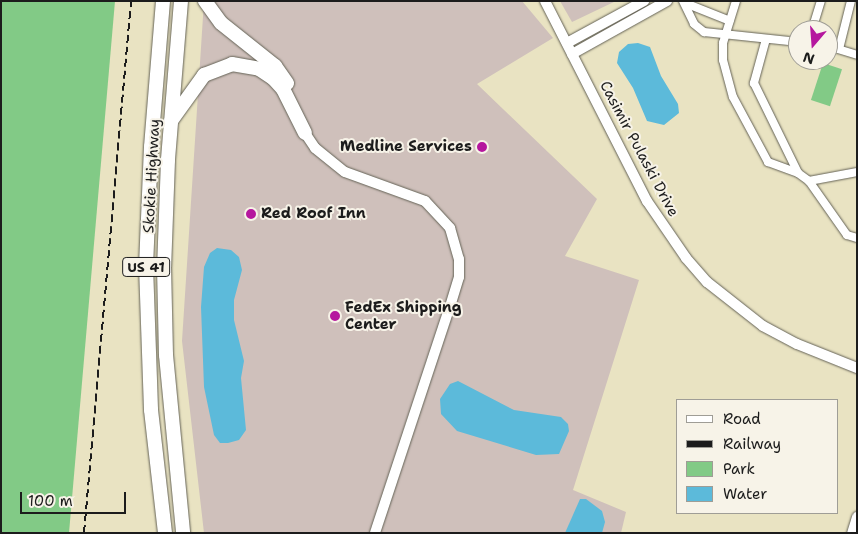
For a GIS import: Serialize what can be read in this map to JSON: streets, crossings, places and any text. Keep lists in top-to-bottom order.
{
  "streets": {
    "highway": ["Skokie Highway", "US 41"],
    "street": ["Casimir Pulaski Drive"]
  },
  "places": ["Medline Services", "Red Roof Inn", "FedEx Shipping Center"],
  "legend": [
    "Road",
    "Railway",
    "Park",
    "Water"
  ],
  "scale_bar": "100 m",
  "north": "bottom"
}
